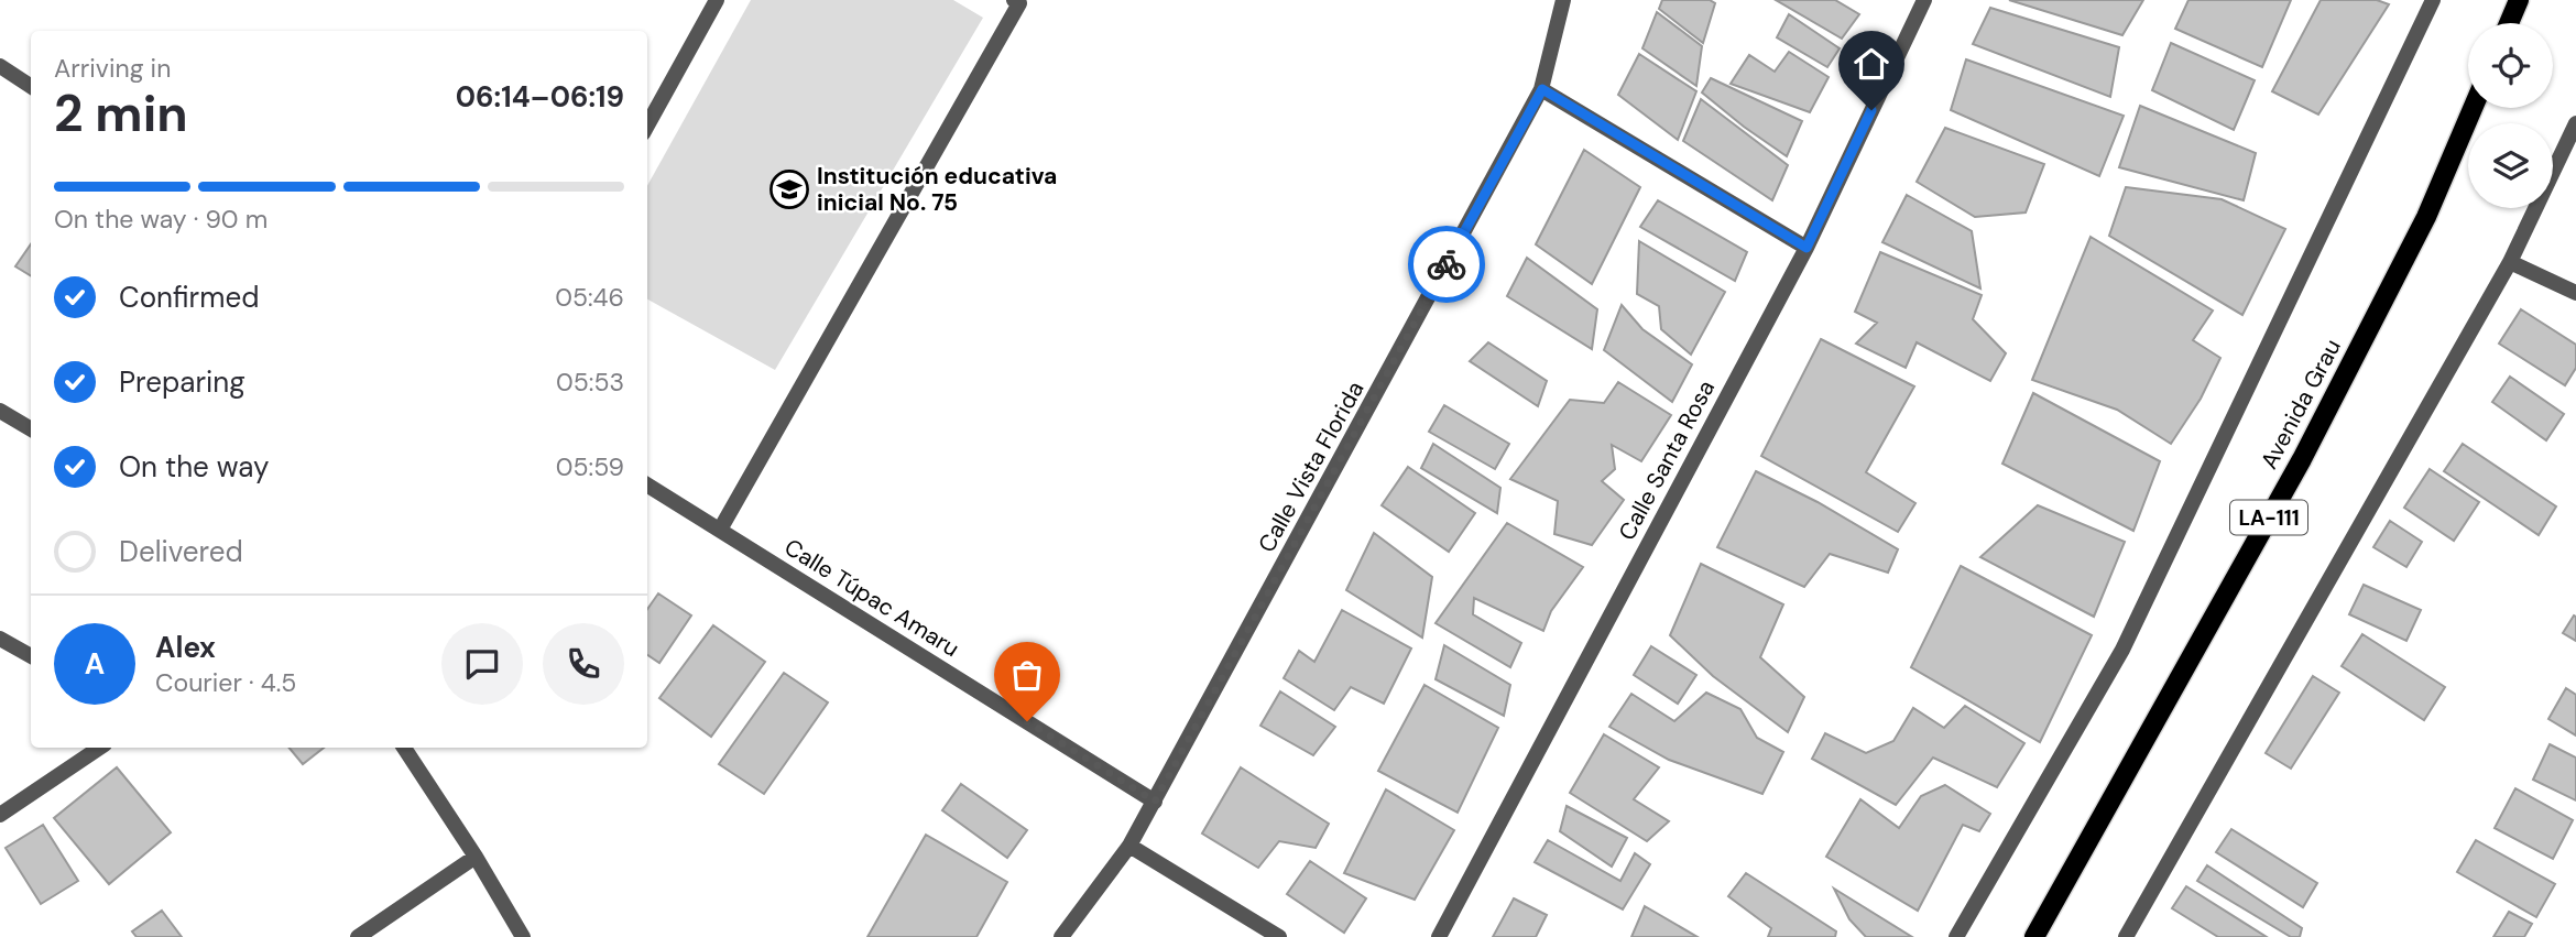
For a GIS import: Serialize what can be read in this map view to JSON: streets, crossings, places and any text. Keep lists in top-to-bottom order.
{
  "streets": {
    "main road": ["Avenida Grau", "LA-111"],
    "street": ["Calle Santa Rosa", "Calle Vista Florida", "Calle Túpac Amaru"]
  },
  "crossings": [
    ["Calle Vista Florida", "Calle Túpac Amaru"]
  ],
  "places": {
    "school or university": ["Institución educativa inicial No. 75"]
  },
  "page": {
    "heading": ["2 min", "Arriving in", "06:14–06:19"],
    "panel": ["Alex", "Courier · 4.5"],
    "bar": "On the way · 90 m",
    "list": [
      ["Confirmed", "05:46"],
      ["Preparing", "05:53"],
      ["On the way", "05:59"],
      "Delivered"
    ],
    "round": "A"
  }
}
